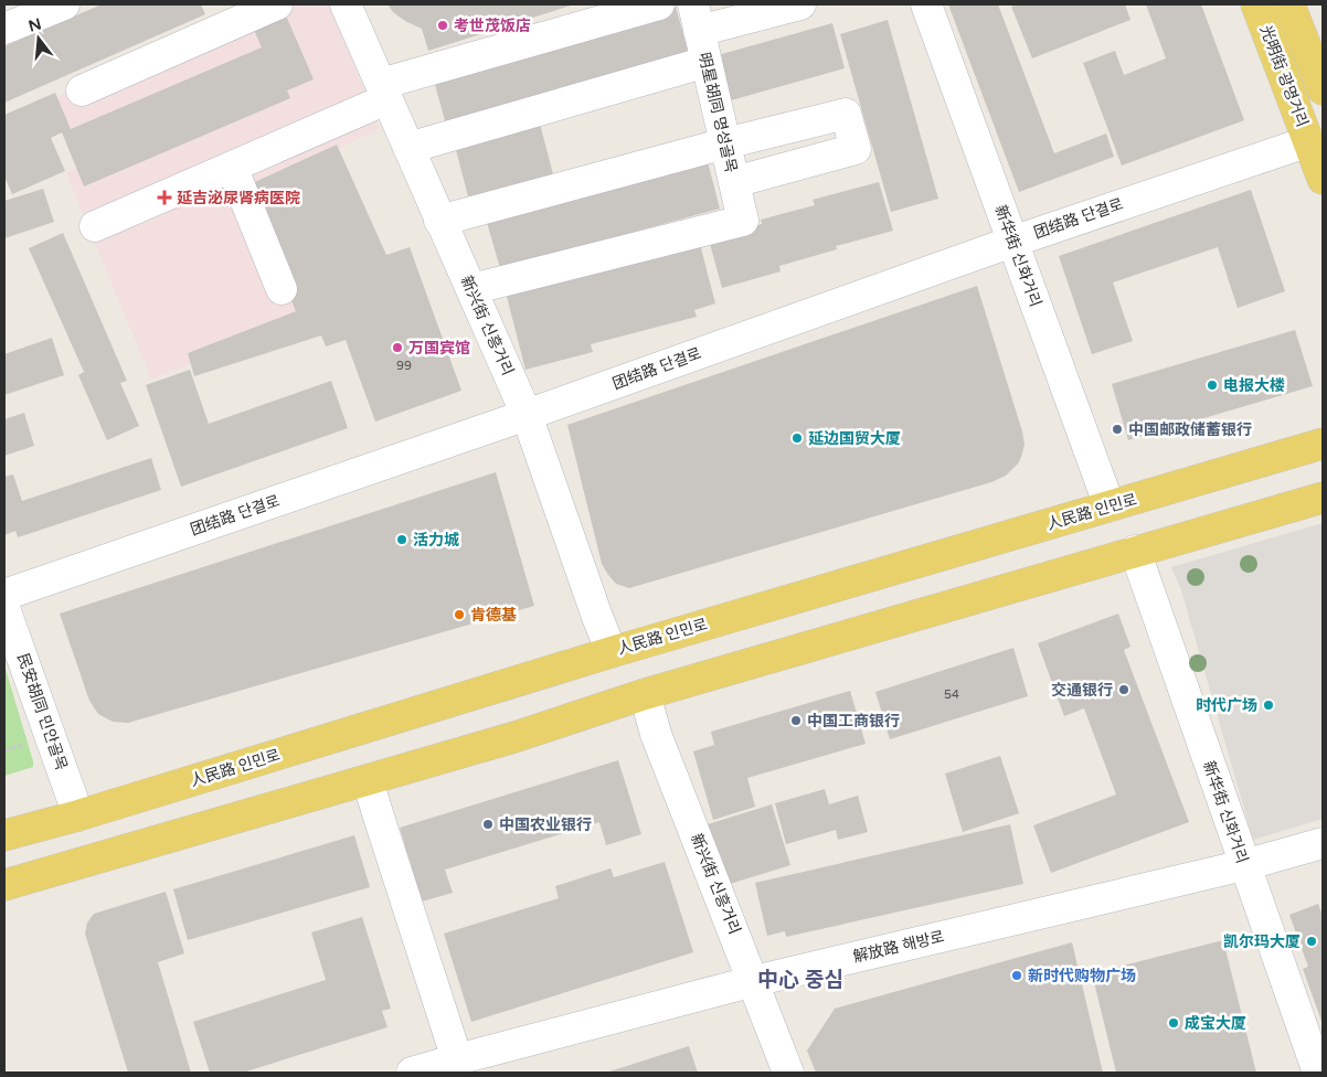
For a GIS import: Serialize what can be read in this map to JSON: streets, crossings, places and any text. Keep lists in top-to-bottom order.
{
  "streets": {
    "main road": ["光明街 광명거리", "人民路 인민로"],
    "street": [
      "明星胡同 명성골목",
      "团结路 단결로",
      "新华街 신화거리",
      "新兴街 신흥거리",
      "民安胡同 민안골목",
      "解放路 해방로"
    ]
  },
  "crossings": [
    ["光明街 광명거리", "团结路 단결로"],
    ["明星胡同 명성골목", "新兴街 신흥거리"],
    ["团结路 단결로", "新华街 신화거리"],
    ["团结路 단결로", "新兴街 신흥거리"],
    ["新华街 신화거리", "人民路 인민로"],
    ["新华街 신화거리", "解放路 해방로"],
    ["新兴街 신흥거리", "人民路 인민로"],
    ["新兴街 신흥거리", "解放路 해방로"],
    ["人民路 인민로", "民安胡同 민안골목"]
  ],
  "districts": ["中心 중심"],
  "places": {
    "other": [
      "考世茂饭店",
      "万国宾馆",
      "电报大楼",
      "中国邮政储蓄银行",
      "延边国贸大厦",
      "活力城",
      "肯德基",
      "交通银行",
      "时代广场",
      "中国工商银行",
      "中国农业银行",
      "凯尔玛大厦",
      "新时代购物广场",
      "成宝大厦"
    ],
    "health": ["延吉泌尿肾病医院"]
  },
  "house_numbers": ["99", "54"],
  "north": "top"
}
